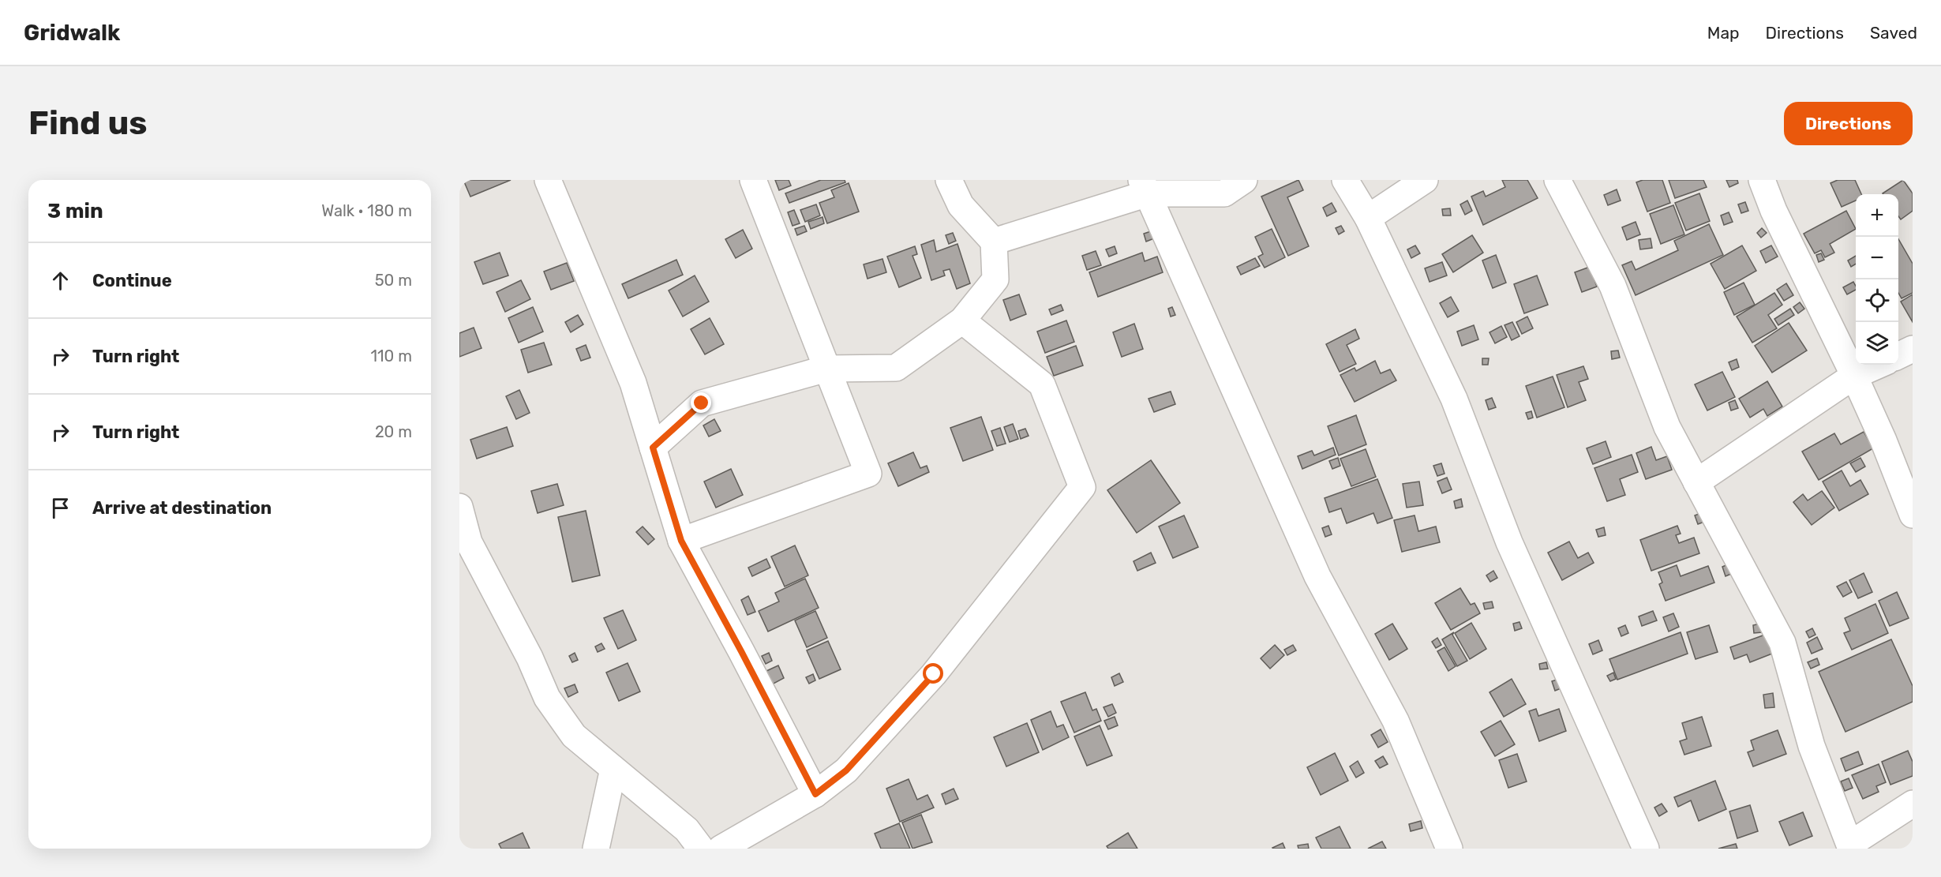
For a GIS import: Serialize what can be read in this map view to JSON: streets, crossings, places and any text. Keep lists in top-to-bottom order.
{
  "page": {
    "header": "Gridwalk",
    "nav": ["Map", "Directions", "Saved"],
    "buttons": "Directions",
    "title": "Find us",
    "heading": ["3 min", "Walk · 180 m"],
    "map_buttons": ["+", "−"],
    "list": [
      ["Continue", "50 m"],
      ["Turn right", "110 m"],
      ["Turn right", "20 m"],
      "Arrive at destination"
    ]
  }
}
